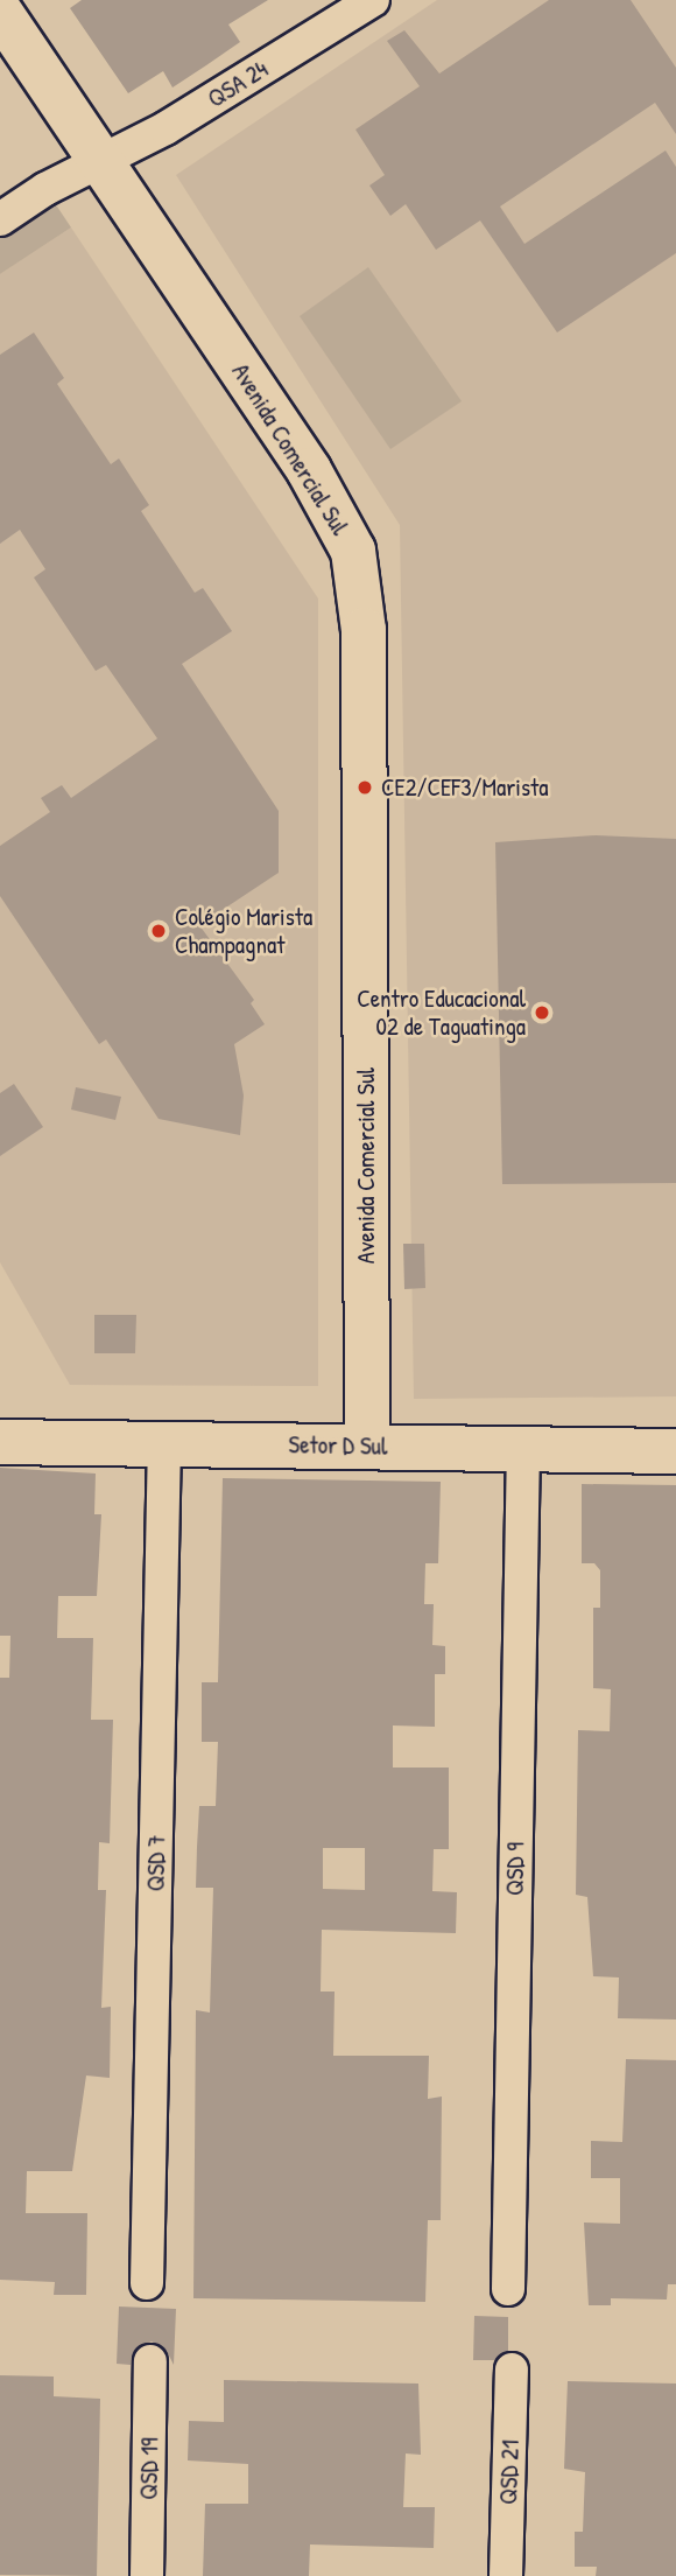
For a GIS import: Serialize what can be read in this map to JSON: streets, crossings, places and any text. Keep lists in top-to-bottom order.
{
  "streets": {
    "main road": ["Avenida Comercial Sul", "Setor D Sul"],
    "street": [
      "QSA 24",
      "QSD 7",
      "QSD 9",
      "QSD 19",
      "QSD 21"
    ]
  },
  "crossings": [
    ["QSA 24", "Avenida Comercial Sul"],
    ["Avenida Comercial Sul", "Setor D Sul"],
    ["Setor D Sul", "QSD 7"],
    ["Setor D Sul", "QSD 9"]
  ],
  "places": ["CE2/CEF3/Marista", "Colégio Marista Champagnat", "Centro Educacional 02 de Taguatinga"]
}
